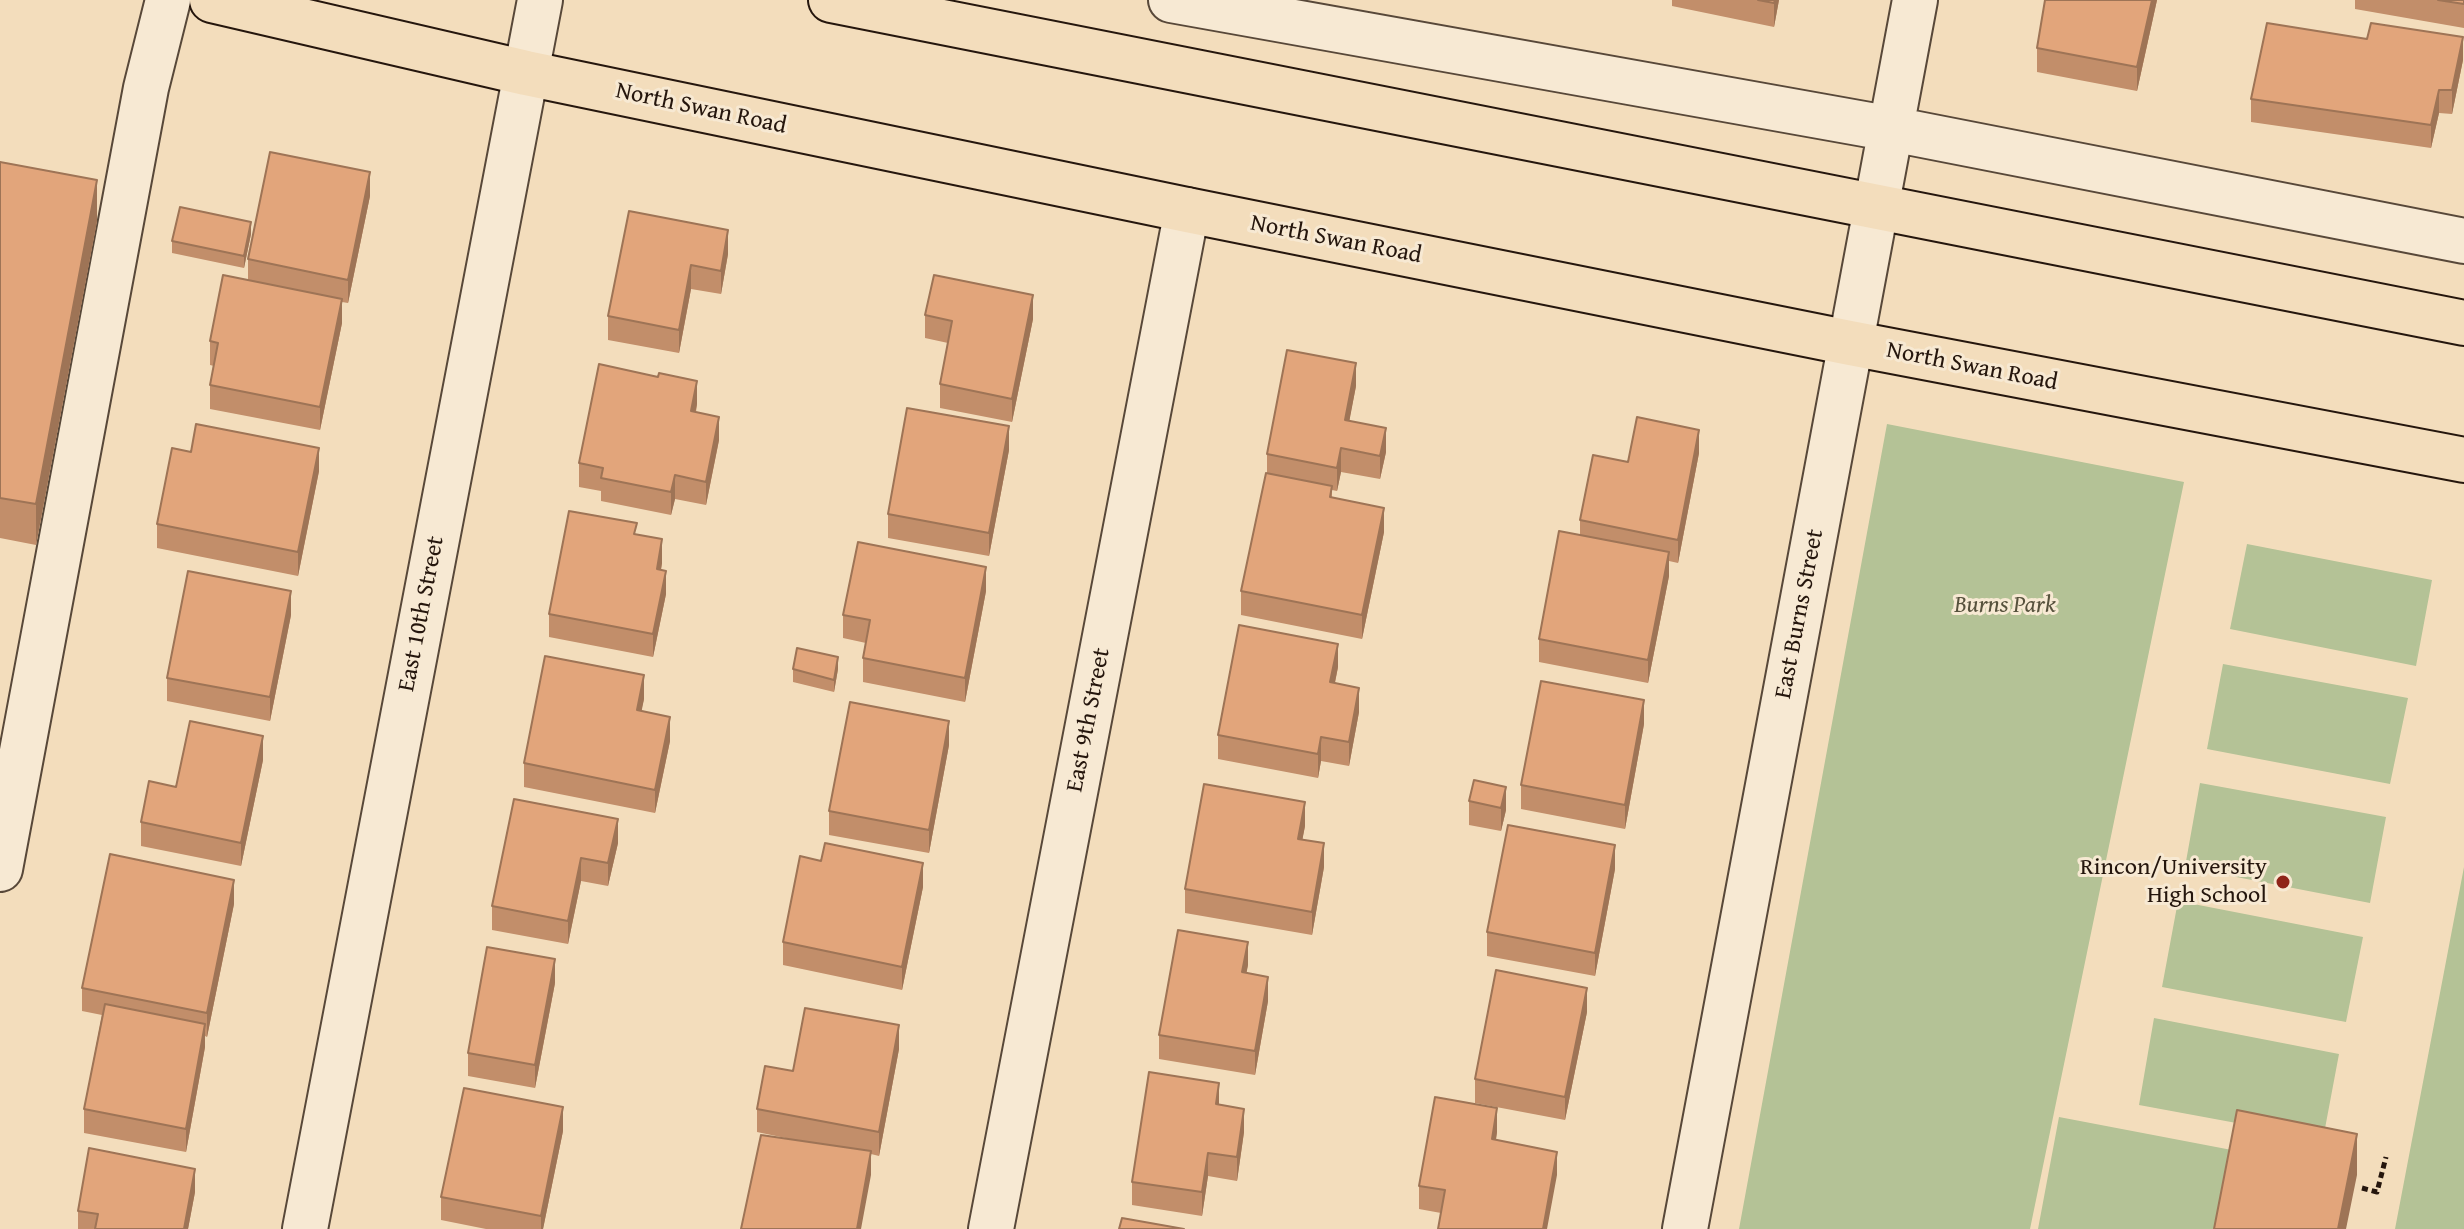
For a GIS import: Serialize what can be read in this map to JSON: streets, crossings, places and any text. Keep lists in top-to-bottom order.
{
  "streets": {
    "main road": ["North Swan Road"],
    "street": ["East 10th Street", "East Burns Street", "East 9th Street"]
  },
  "crossings": [
    ["North Swan Road", "East 10th Street"],
    ["North Swan Road", "East Burns Street"],
    ["North Swan Road", "East 9th Street"]
  ],
  "parks": ["Burns Park"],
  "places": ["Rincon/University High School"]
}
